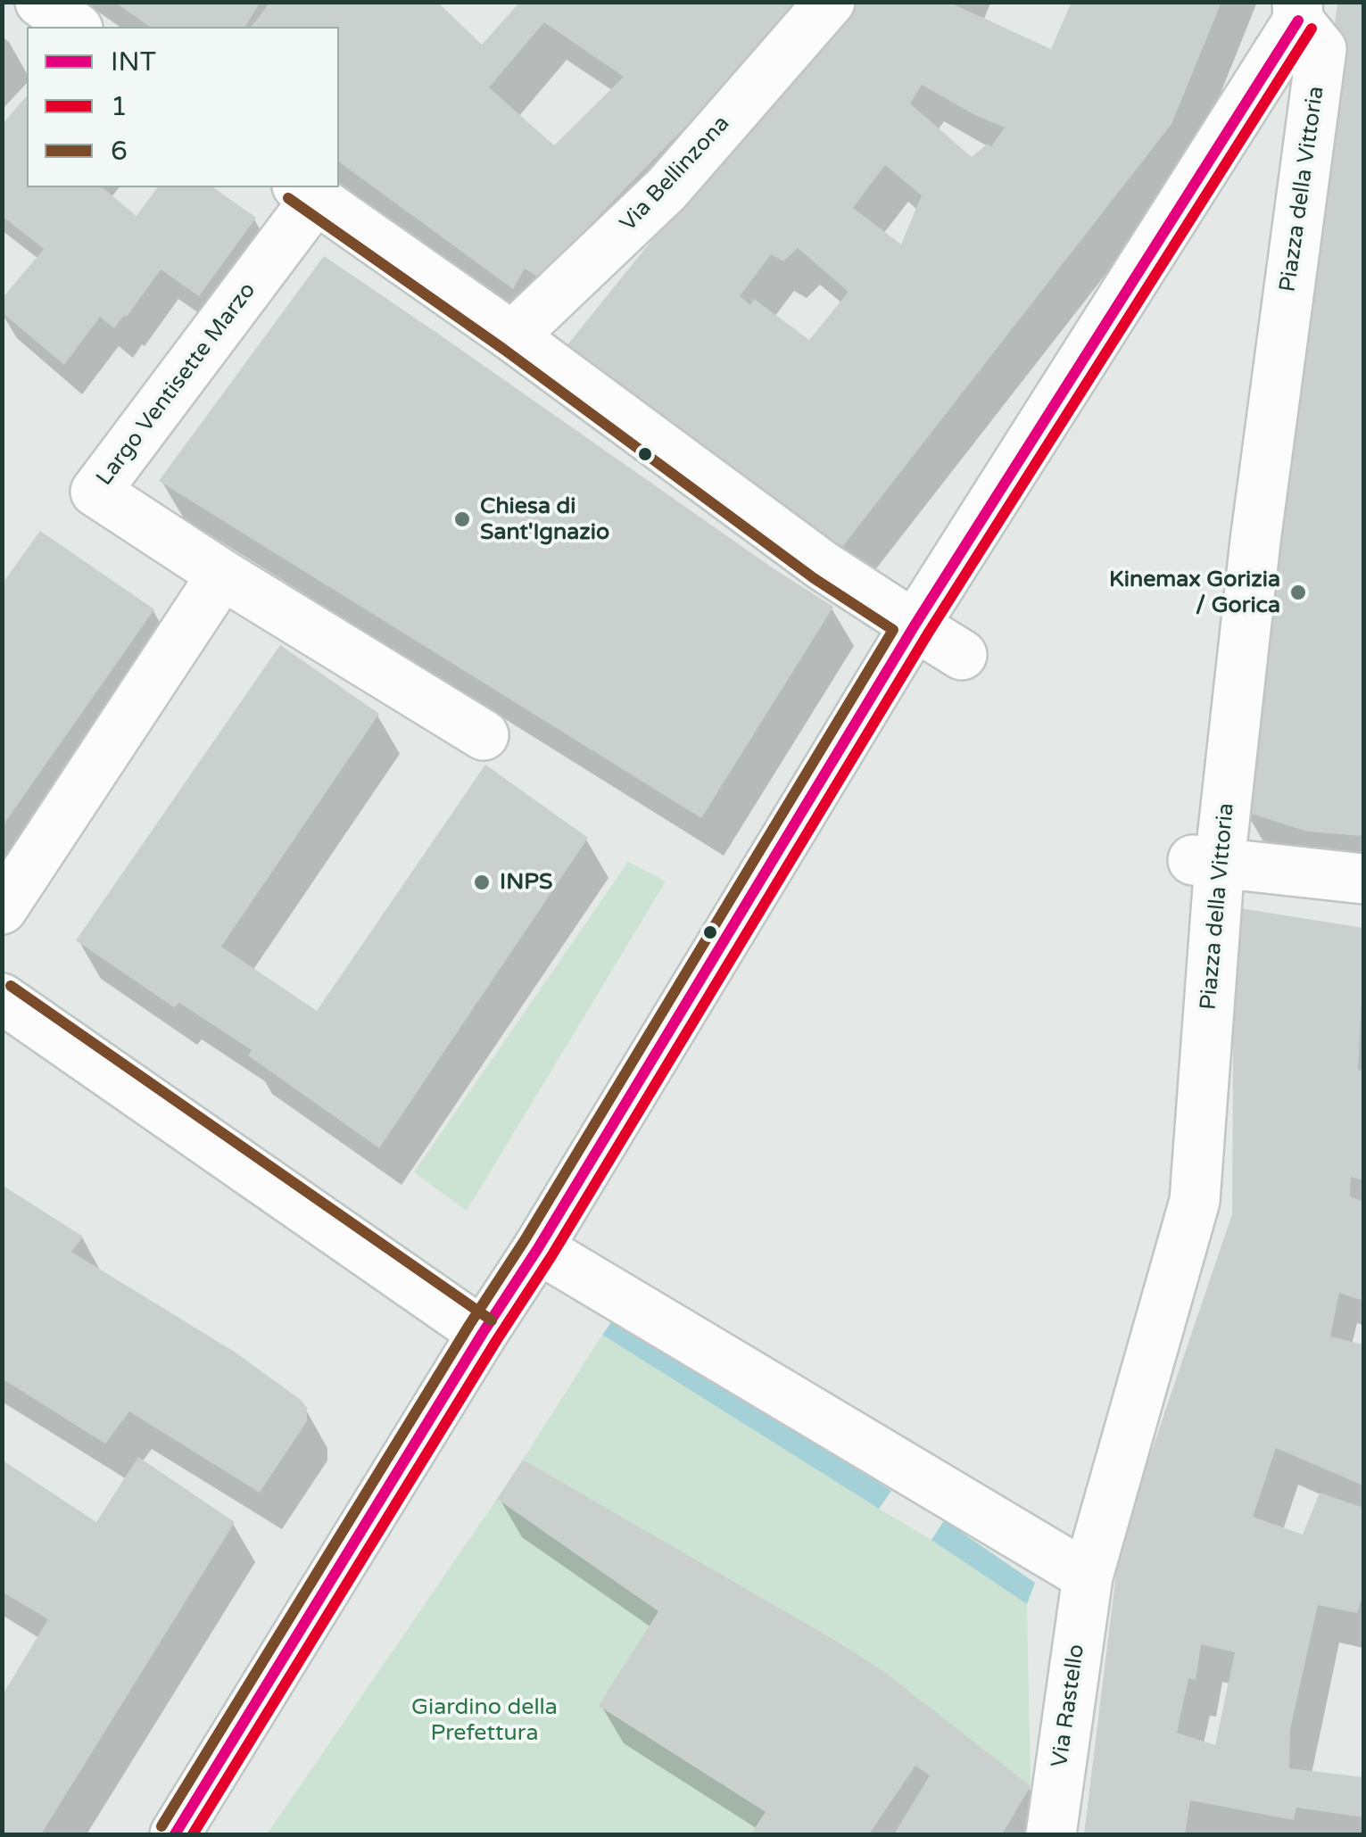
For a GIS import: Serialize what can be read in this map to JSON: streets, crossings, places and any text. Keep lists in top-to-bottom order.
{
  "streets": {
    "street": [
      "Via Bellinzona",
      "Piazza della Vittoria",
      "Largo Ventisette Marzo",
      "Via Rastello"
    ]
  },
  "crossings": [
    ["Piazza della Vittoria", "Via Rastello"]
  ],
  "parks": ["Giardino della Prefettura"],
  "places": ["Chiesa di Sant'Ignazio", "Kinemax Gorizia / Gorica", "INPS"],
  "lines": ["transit line INT", "transit line 1", "transit line 6"],
  "legend": ["INT", "1", "6"]
}
